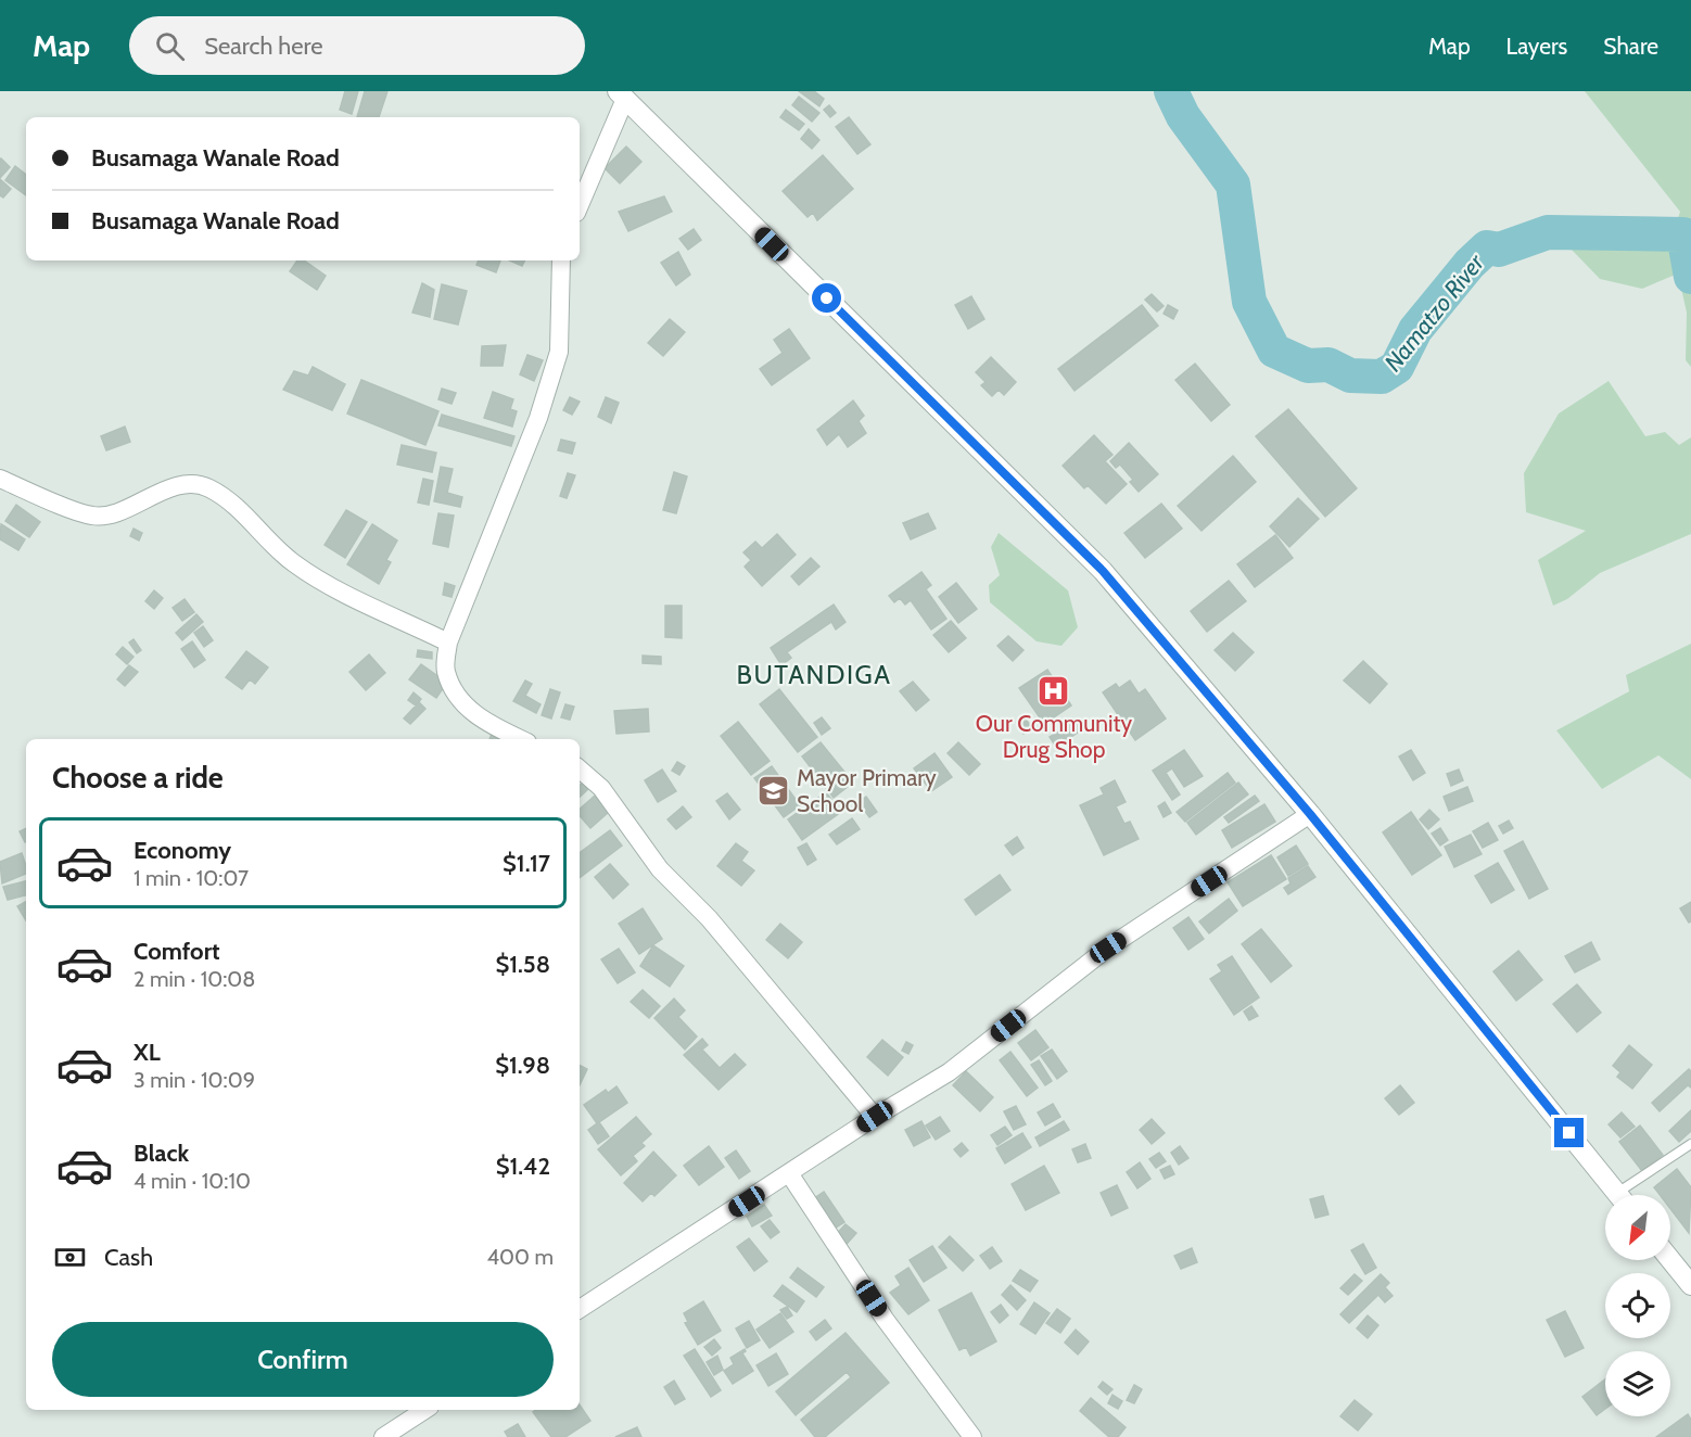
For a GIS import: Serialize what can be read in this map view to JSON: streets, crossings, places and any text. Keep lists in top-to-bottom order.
{
  "districts": ["BUTANDIGA"],
  "water": ["Namatzo River"],
  "places": {
    "hospital": ["Our Community Drug Shop"],
    "school or university": ["Mayor Primary School"]
  },
  "north": "bottom left",
  "page": {
    "header": "Map",
    "search": "Search here",
    "nav": ["Map", "Layers", "Share"],
    "banner": ["Busamaga Wanale Road", "Busamaga Wanale Road"],
    "heading": "Choose a ride",
    "list": [
      {
        "name": "Economy",
        "note": "1 min · 10:07",
        "value": "$1.17"
      },
      {
        "name": "Comfort",
        "note": "2 min · 10:08",
        "value": "$1.58"
      },
      {
        "name": "XL",
        "note": "3 min · 10:09",
        "value": "$1.98"
      },
      {
        "name": "Black",
        "note": "4 min · 10:10",
        "value": "$1.42"
      }
    ],
    "pay": ["Cash", "400 m"],
    "buttons": "Confirm"
  }
}
